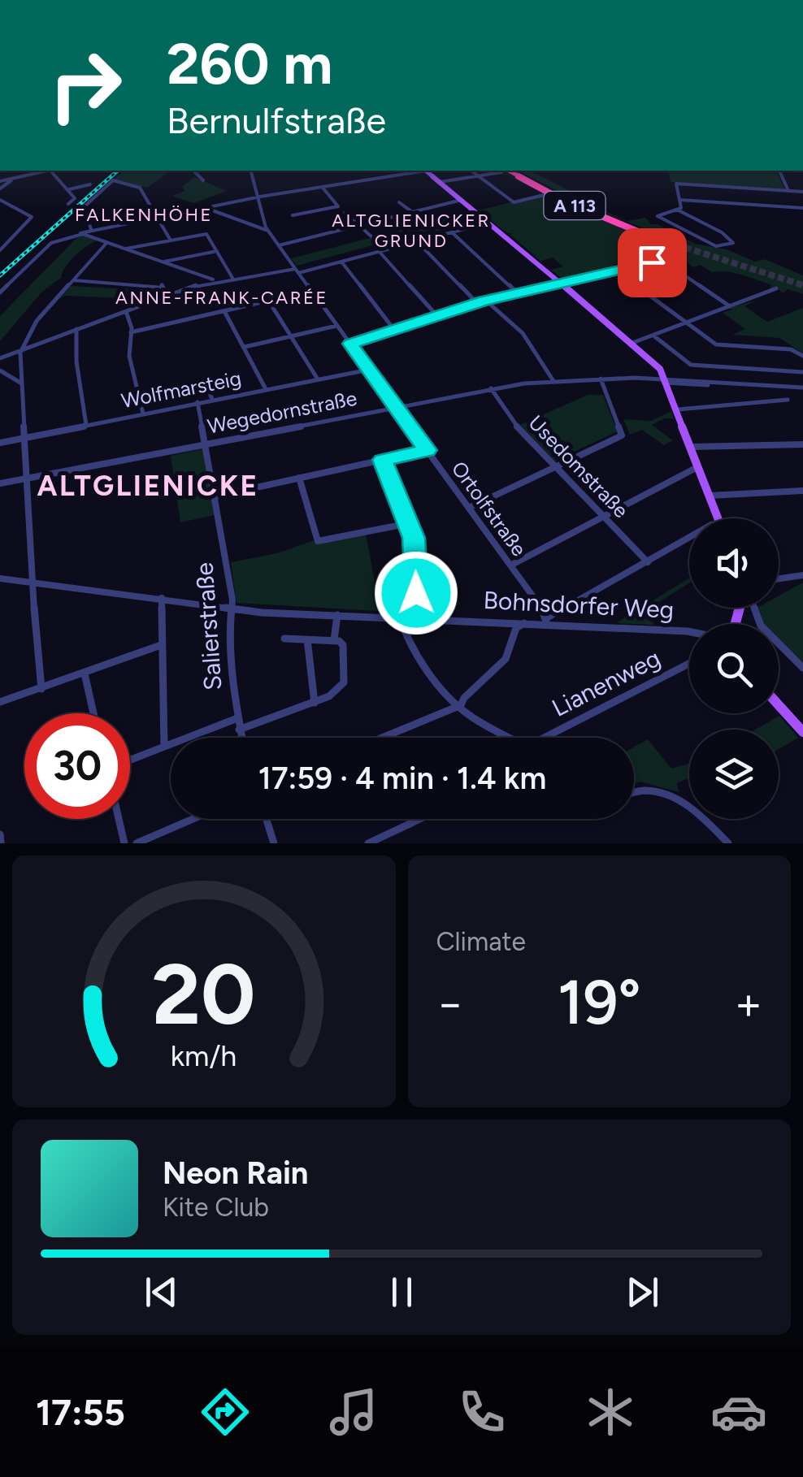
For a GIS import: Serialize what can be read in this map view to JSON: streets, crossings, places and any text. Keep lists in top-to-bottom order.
{
  "streets": {
    "highway": ["A 113"],
    "street": [
      "Wolfmarsteig",
      "Wegedornstraße",
      "Usedomstraße",
      "Ortolfstraße",
      "Bohnsdorfer Weg",
      "Salierstraße",
      "Lianenweg"
    ]
  },
  "crossings": [
    ["Wolfmarsteig", "Ortolfstraße"],
    ["Wolfmarsteig", "Salierstraße"],
    ["Wegedornstraße", "Usedomstraße"],
    ["Wegedornstraße", "Ortolfstraße"],
    ["Wegedornstraße", "Salierstraße"],
    ["Ortolfstraße", "Bohnsdorfer Weg"],
    ["Bohnsdorfer Weg", "Salierstraße"]
  ],
  "districts": [
    "FALKENHÖHE",
    "ALTGLIENICKER GRUND",
    "ANNE-FRANK-CARÉE",
    "ALTGLIENICKE"
  ],
  "page": {
    "turn": ["260 m", "Bernulfstraße"],
    "limit": "30",
    "trip": "17:59 · 4 min · 1.4 km",
    "tile": "Climate",
    "heat": ["−", "19°", "+"],
    "song": ["Neon Rain", "Kite Club"],
    "tabs": "17:55",
    "gauge": ["20", "km/h"]
  }
}
